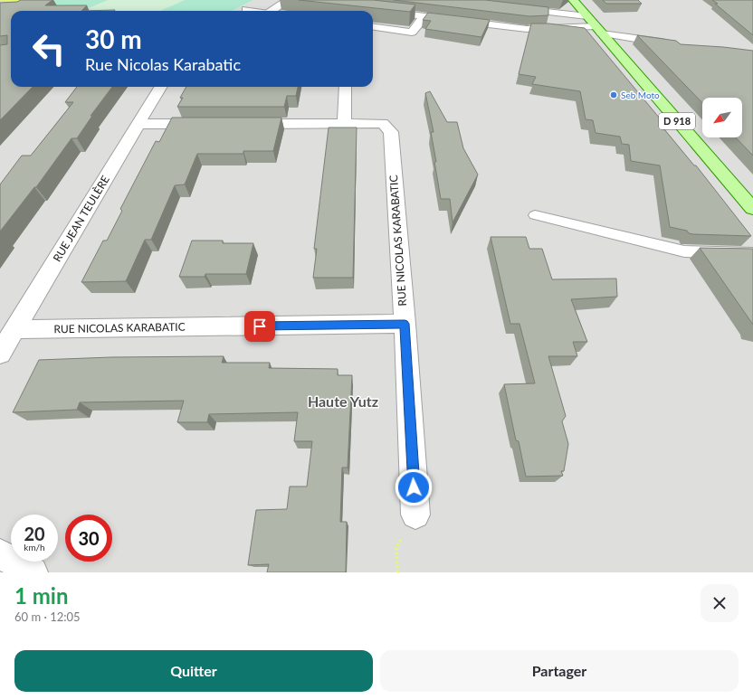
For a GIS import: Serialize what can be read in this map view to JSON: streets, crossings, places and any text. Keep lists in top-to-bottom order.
{
  "streets": {
    "main road": ["D 918"],
    "street": ["RUE JEAN TEULÈRE", "RUE NICOLAS KARABATIC"]
  },
  "crossings": [
    ["RUE JEAN TEULÈRE", "RUE NICOLAS KARABATIC"]
  ],
  "districts": ["Haute Yutz"],
  "places": ["Seb Moto"],
  "north": "bottom left",
  "page": {
    "turn": ["30 m", "Rue Nicolas Karabatic"],
    "speed": "20 km/h",
    "limit": "30",
    "heading": ["1 min", "60 m · 12:05"],
    "buttons": ["Quitter", "Partager"]
  }
}
